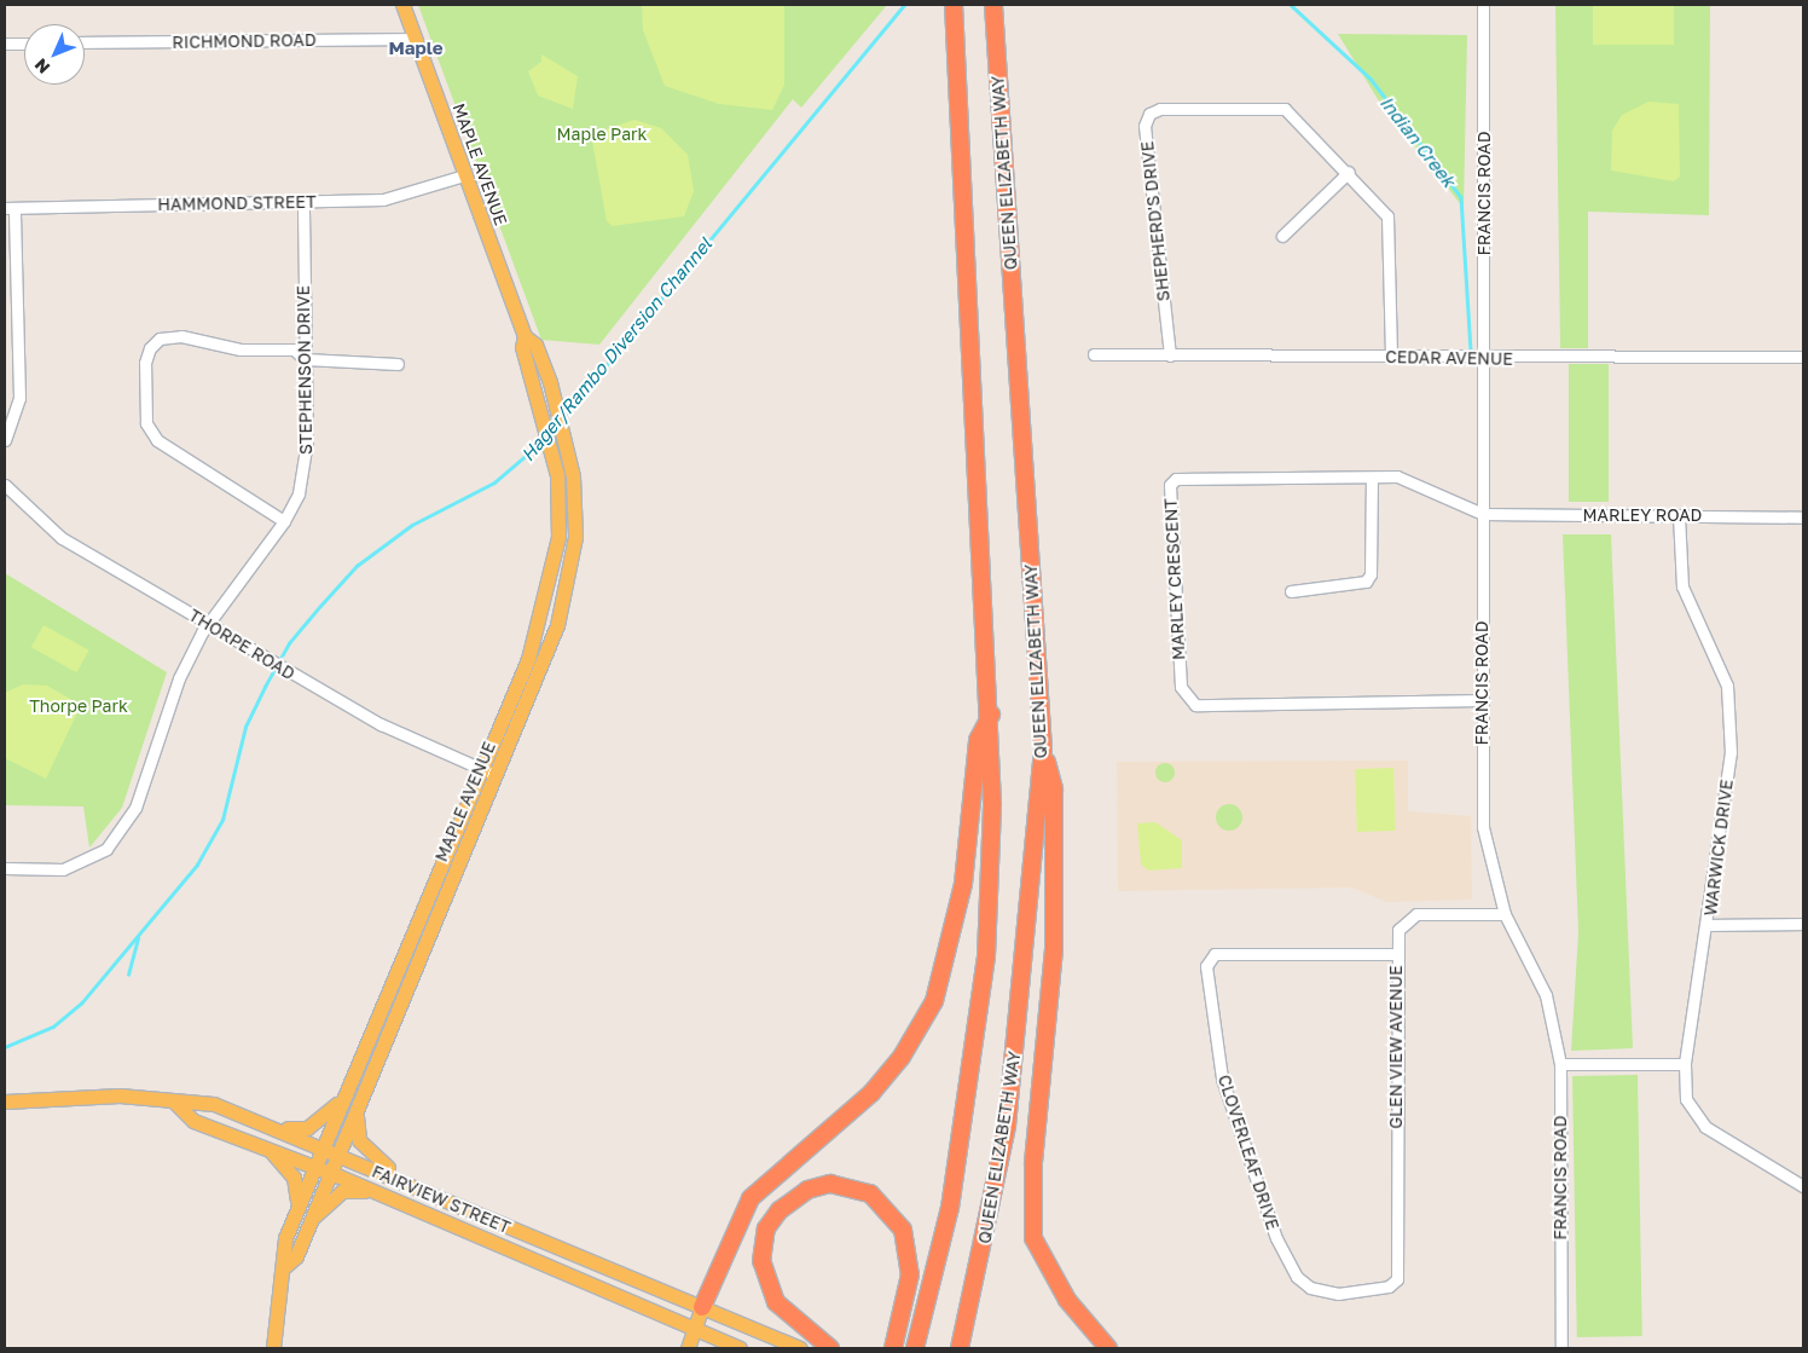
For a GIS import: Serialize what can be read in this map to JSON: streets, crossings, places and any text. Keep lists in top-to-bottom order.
{
  "streets": {
    "highway": ["QUEEN ELIZABETH WAY"],
    "main road": ["MAPLE AVENUE", "FAIRVIEW STREET"],
    "street": [
      "RICHMOND ROAD",
      "FRANCIS ROAD",
      "HAMMOND STREET",
      "SHEPHERD'S DRIVE",
      "CEDAR AVENUE",
      "STEPHENSON DRIVE",
      "MARLEY ROAD",
      "MARLEY CRESCENT",
      "THORPE ROAD",
      "WARWICK DRIVE",
      "GLEN VIEW AVENUE",
      "CLOVERLEAF DRIVE"
    ]
  },
  "crossings": [
    ["RICHMOND ROAD", "MAPLE AVENUE"],
    ["MAPLE AVENUE", "HAMMOND STREET"],
    ["MAPLE AVENUE", "THORPE ROAD"],
    ["MAPLE AVENUE", "FAIRVIEW STREET"],
    ["FRANCIS ROAD", "CEDAR AVENUE"],
    ["FRANCIS ROAD", "MARLEY ROAD"],
    ["FRANCIS ROAD", "MARLEY CRESCENT"],
    ["FRANCIS ROAD", "GLEN VIEW AVENUE"],
    ["HAMMOND STREET", "STEPHENSON DRIVE"],
    ["SHEPHERD'S DRIVE", "CEDAR AVENUE"],
    ["STEPHENSON DRIVE", "THORPE ROAD"],
    ["MARLEY ROAD", "MARLEY CRESCENT"],
    ["MARLEY ROAD", "WARWICK DRIVE"],
    ["GLEN VIEW AVENUE", "CLOVERLEAF DRIVE"]
  ],
  "districts": ["Maple"],
  "water": ["Indian Creek", "Hager/Rambo Diversion Channel"],
  "parks": ["Maple Park", "Thorpe Park"],
  "north": "bottom left"
}
